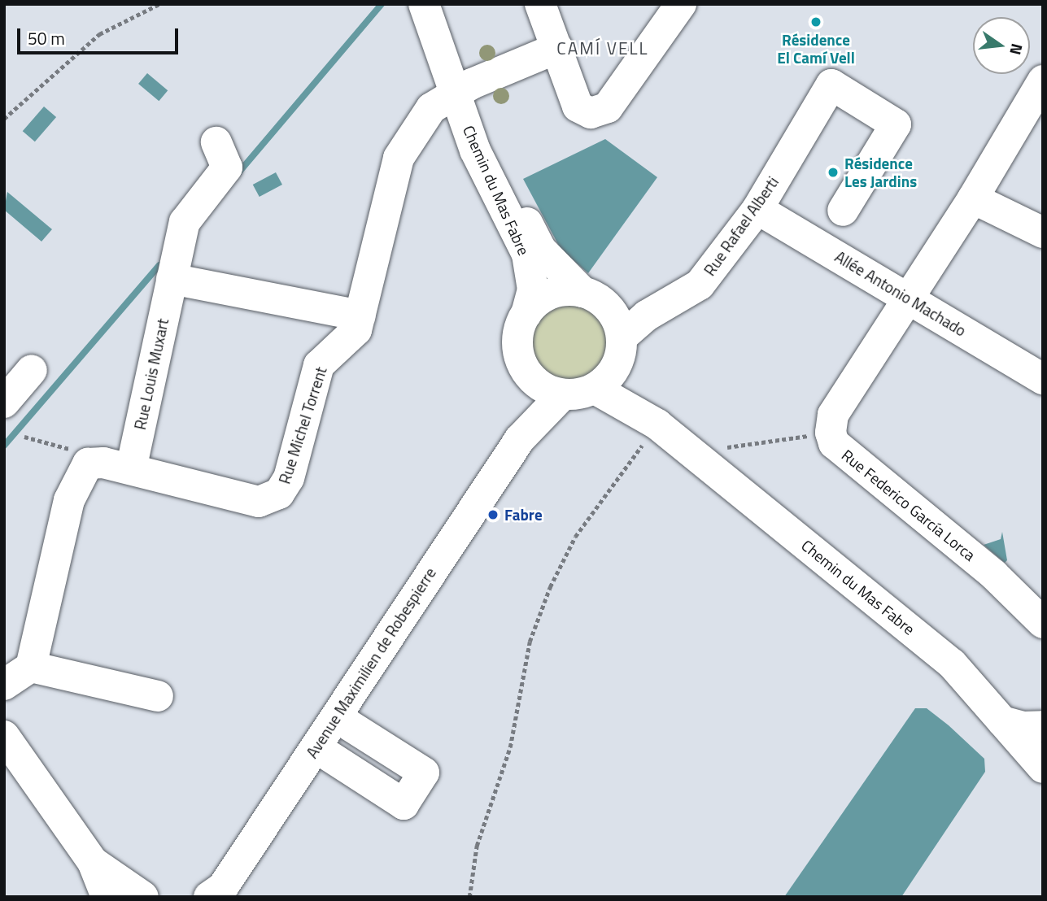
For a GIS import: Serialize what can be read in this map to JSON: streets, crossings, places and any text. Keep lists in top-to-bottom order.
{
  "streets": {
    "street": [
      "Chemin du Mas Fabre",
      "Rue Rafael Alberti",
      "Allée Antonio Machado",
      "Rue Louis Muxart",
      "Rue Michel Torrent",
      "Rue Federico García Lorca",
      "Avenue Maximilien de Robespierre"
    ]
  },
  "crossings": [
    ["Chemin du Mas Fabre", "Rue Rafael Alberti"],
    ["Chemin du Mas Fabre", "Rue Michel Torrent"],
    ["Chemin du Mas Fabre", "Avenue Maximilien de Robespierre"],
    ["Rue Rafael Alberti", "Allée Antonio Machado"],
    ["Rue Rafael Alberti", "Avenue Maximilien de Robespierre"],
    ["Allée Antonio Machado", "Rue Federico García Lorca"],
    ["Rue Louis Muxart", "Rue Michel Torrent"]
  ],
  "districts": ["CAMÍ VELL"],
  "places": ["Résidence El Camí Vell", "Résidence Les Jardins", "Fabre"],
  "scale_bar": "50 m",
  "north": "right"
}
